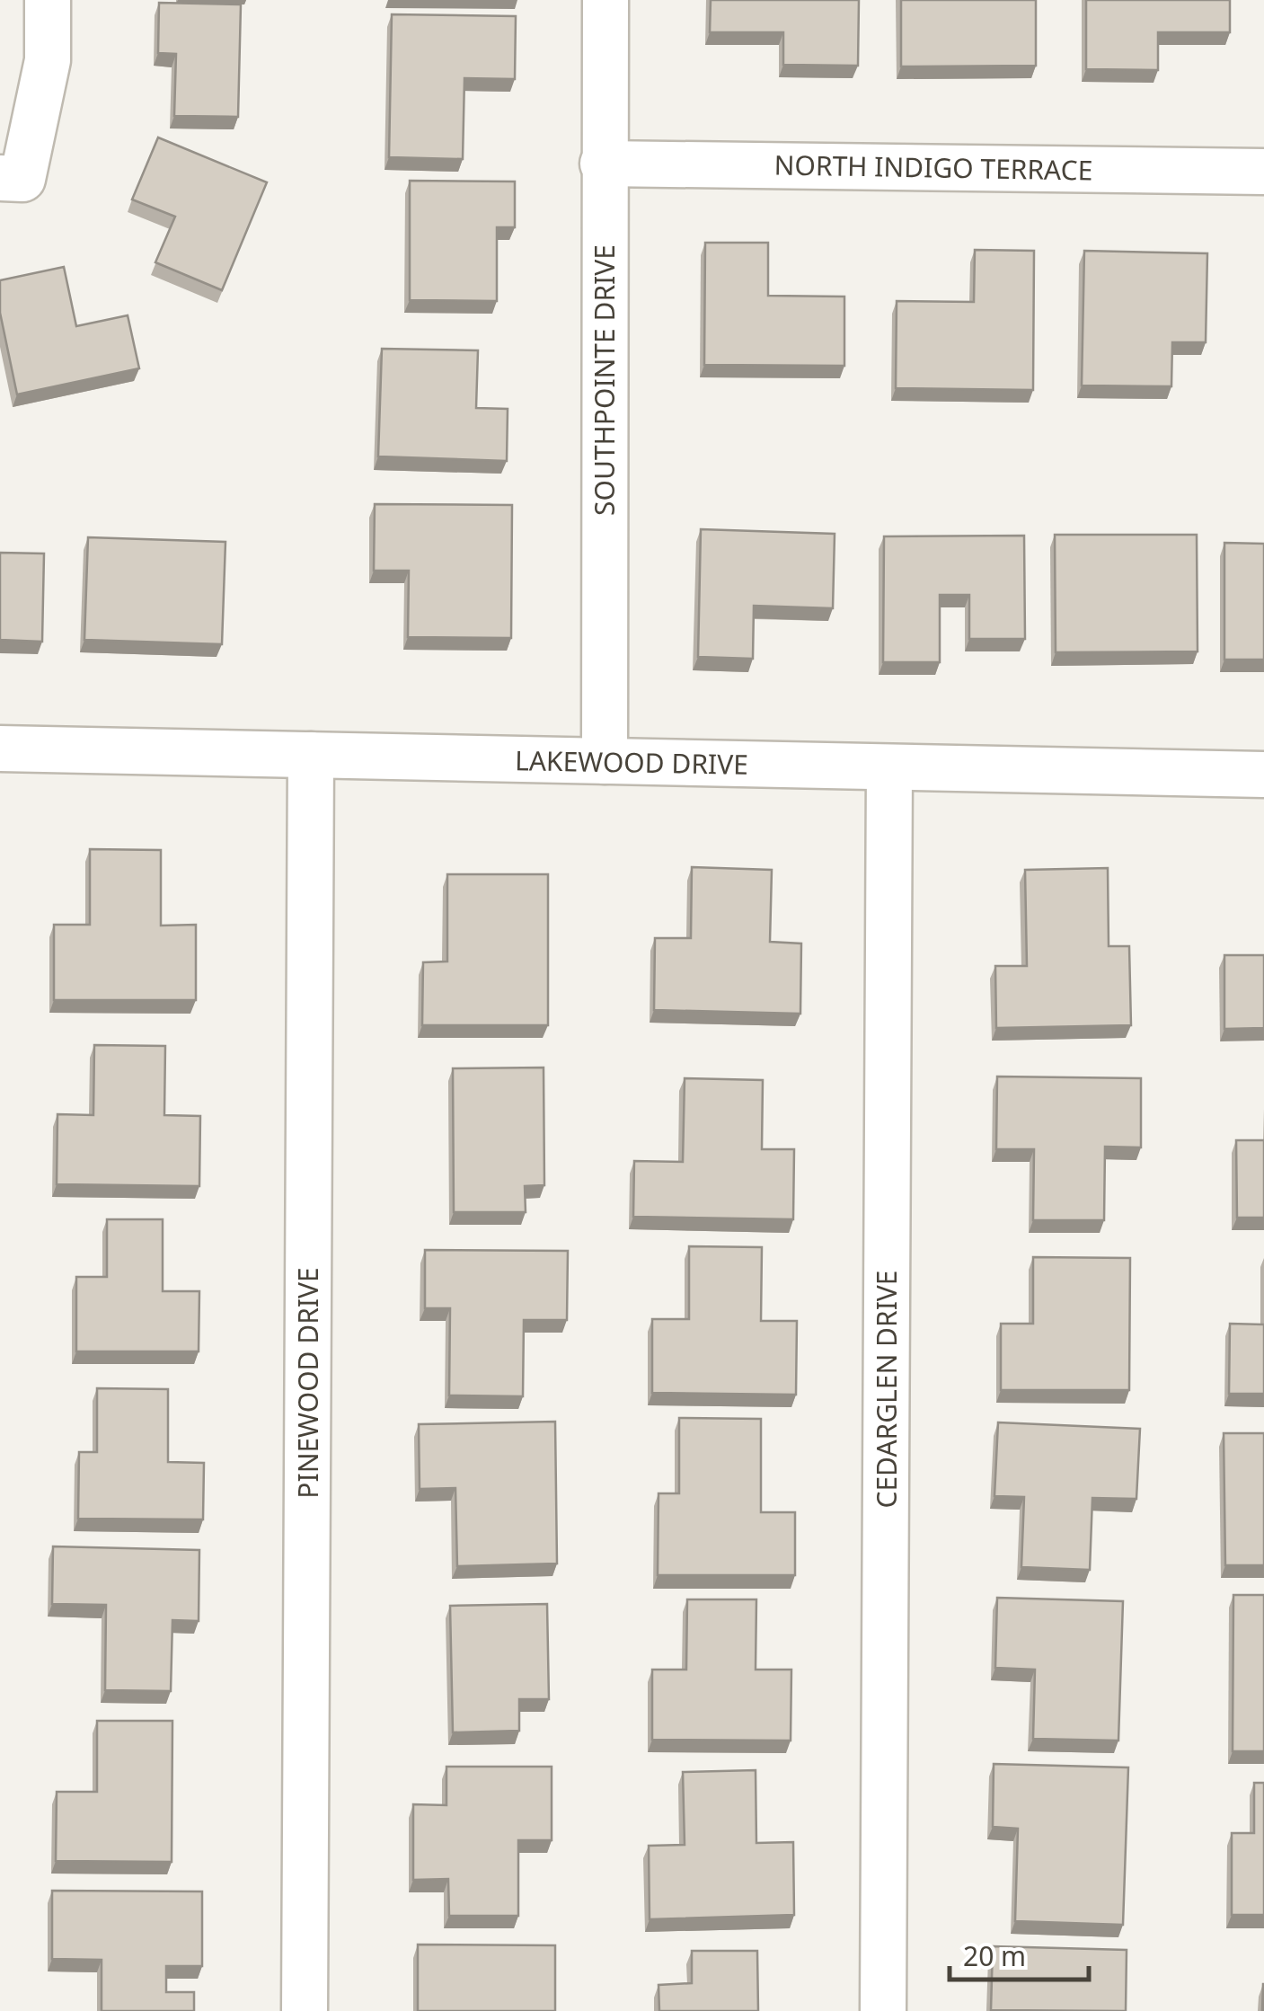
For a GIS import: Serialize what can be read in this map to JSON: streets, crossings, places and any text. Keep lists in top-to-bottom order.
{
  "streets": {
    "street": [
      "NORTH INDIGO TERRACE",
      "SOUTHPOINTE DRIVE",
      "LAKEWOOD DRIVE",
      "PINEWOOD DRIVE",
      "CEDARGLEN DRIVE"
    ]
  },
  "crossings": [
    ["NORTH INDIGO TERRACE", "SOUTHPOINTE DRIVE"],
    ["SOUTHPOINTE DRIVE", "LAKEWOOD DRIVE"],
    ["LAKEWOOD DRIVE", "PINEWOOD DRIVE"],
    ["LAKEWOOD DRIVE", "CEDARGLEN DRIVE"]
  ],
  "scale_bar": "20 m"
}
